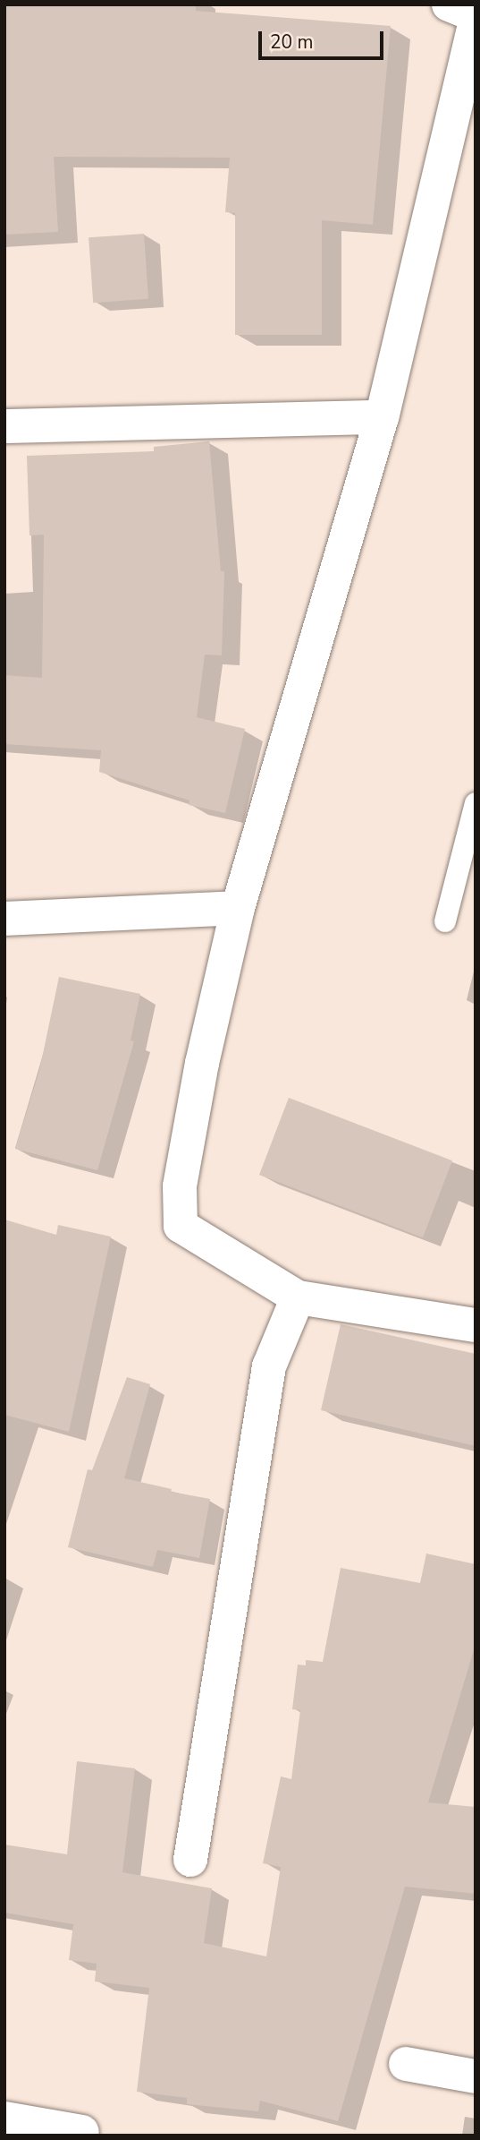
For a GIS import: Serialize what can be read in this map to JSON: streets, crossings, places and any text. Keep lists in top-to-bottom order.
{
  "scale_bar": "20 m"
}
